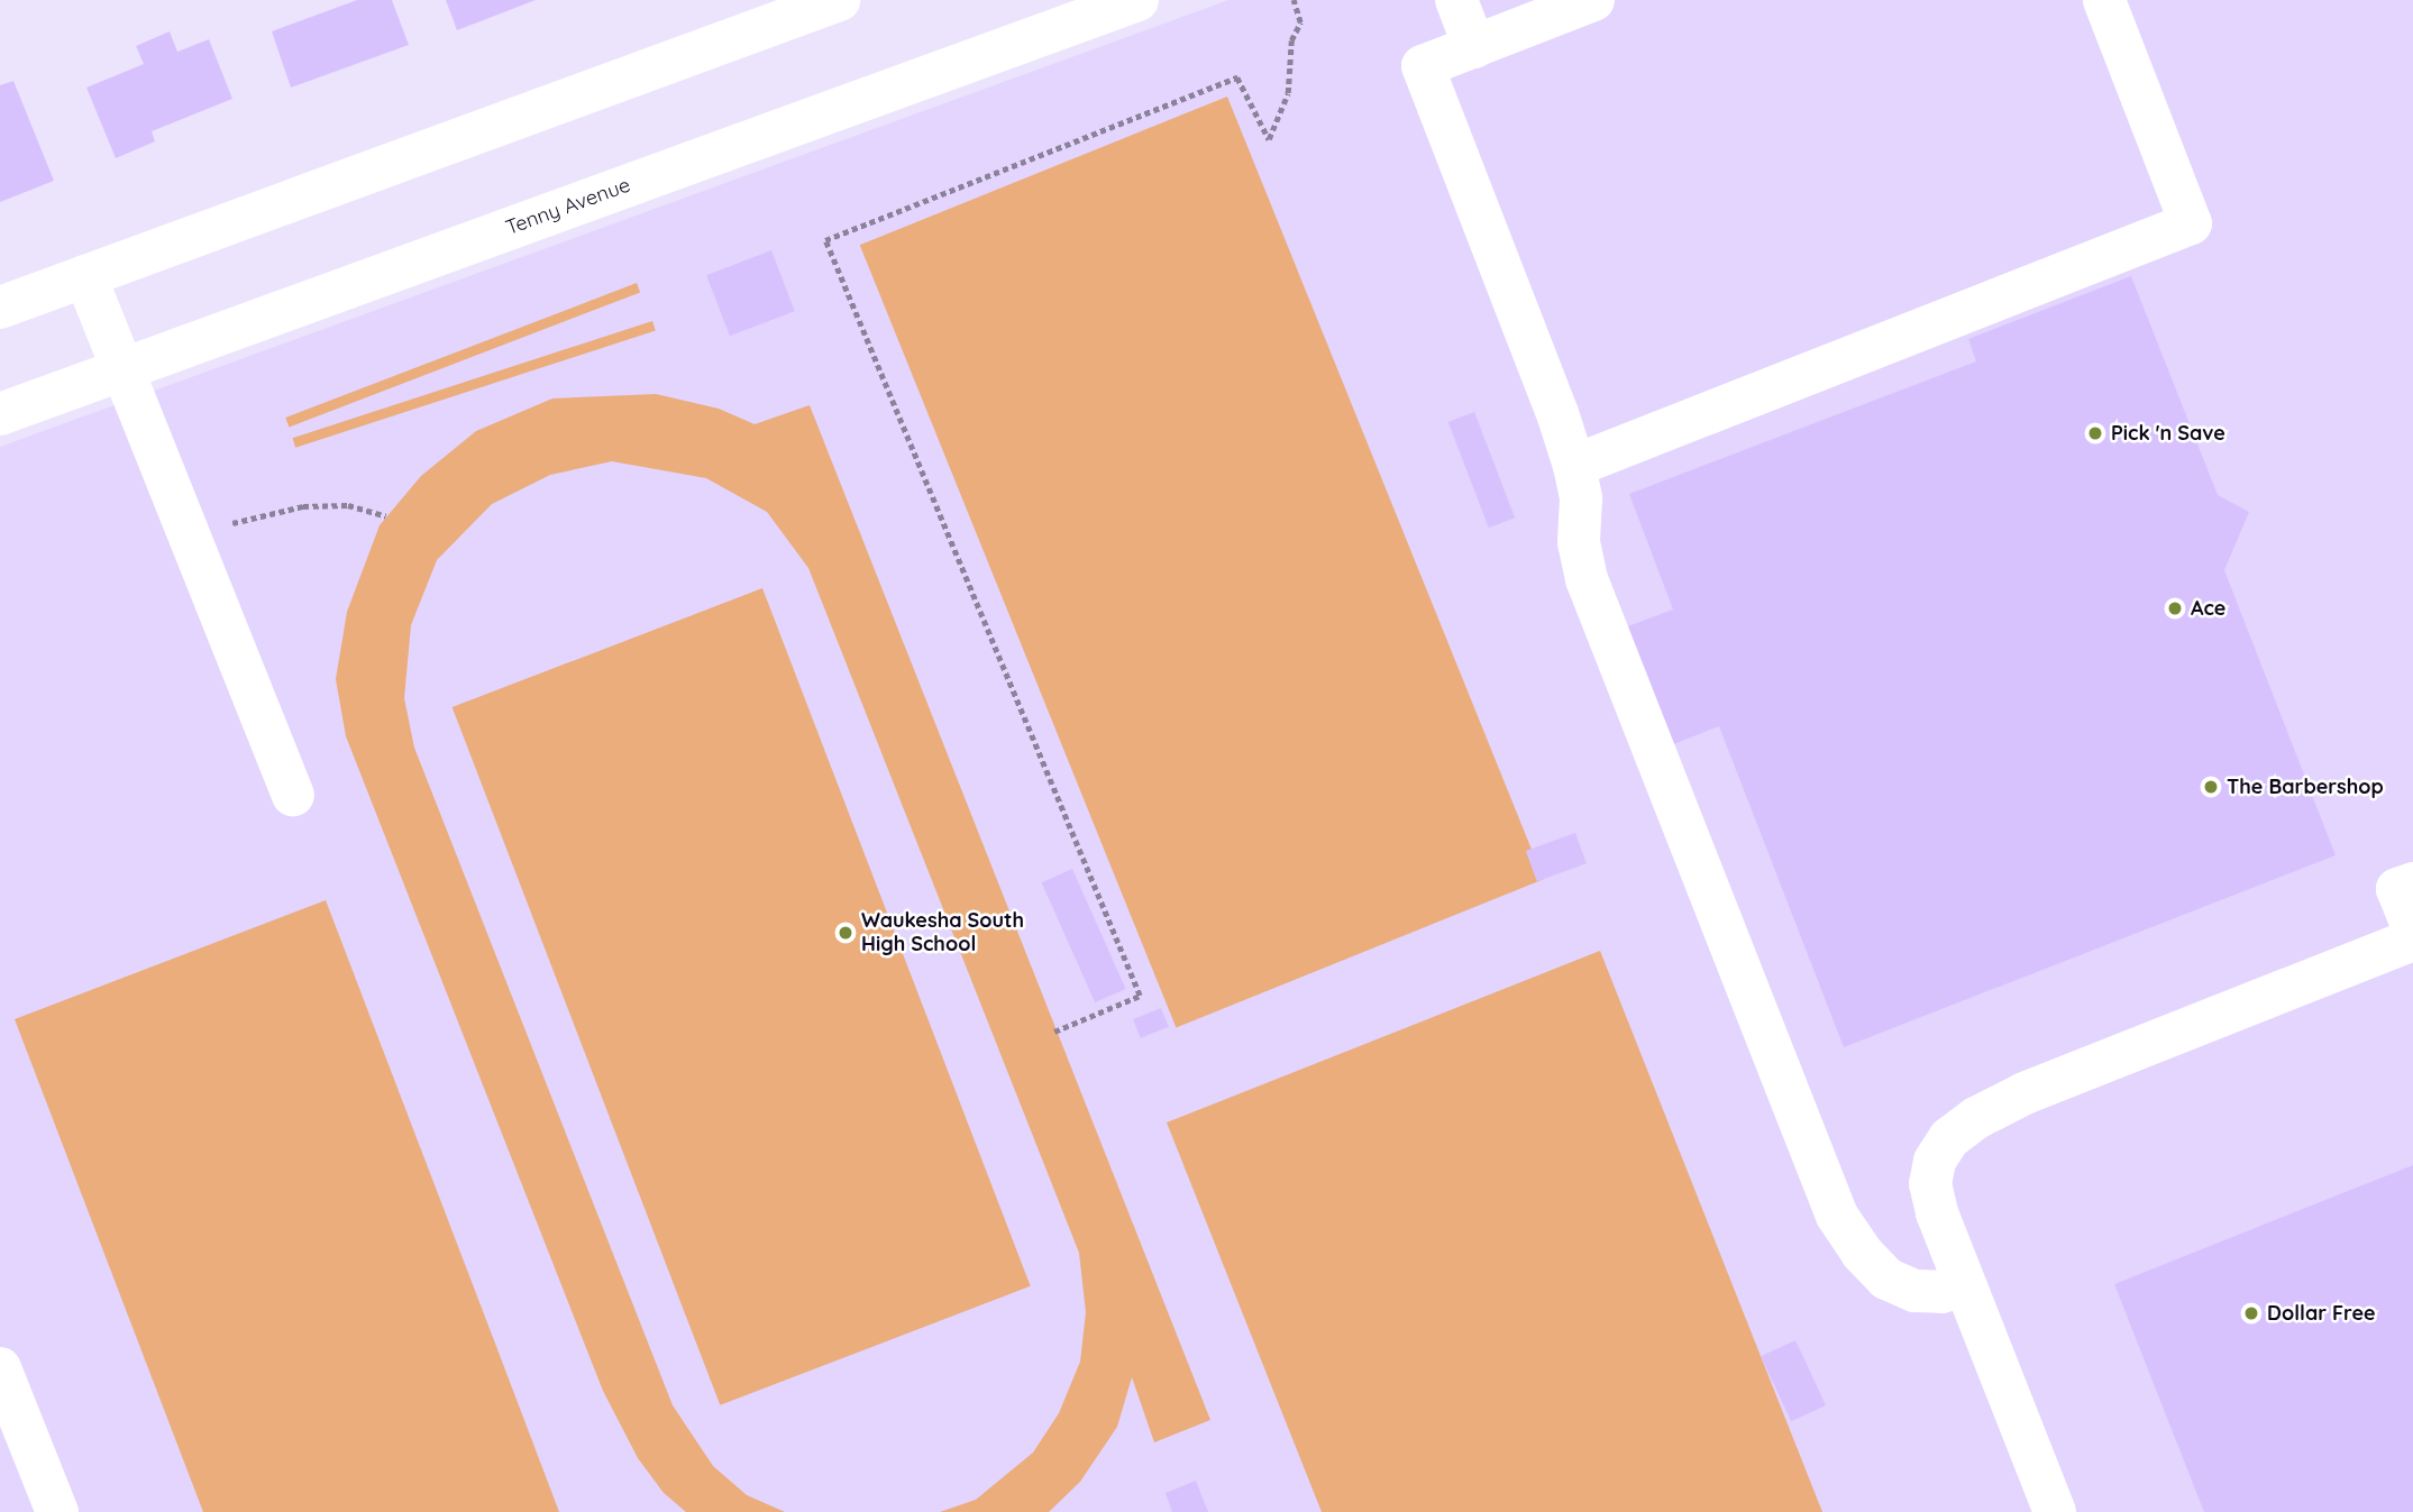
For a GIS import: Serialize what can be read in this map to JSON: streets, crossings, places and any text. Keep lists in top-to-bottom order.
{
  "streets": {
    "street": ["Tenny Avenue"]
  },
  "places": [
    "Pick 'n Save",
    "Ace",
    "The Barbershop",
    "Waukesha South High School",
    "Dollar Free"
  ]
}
